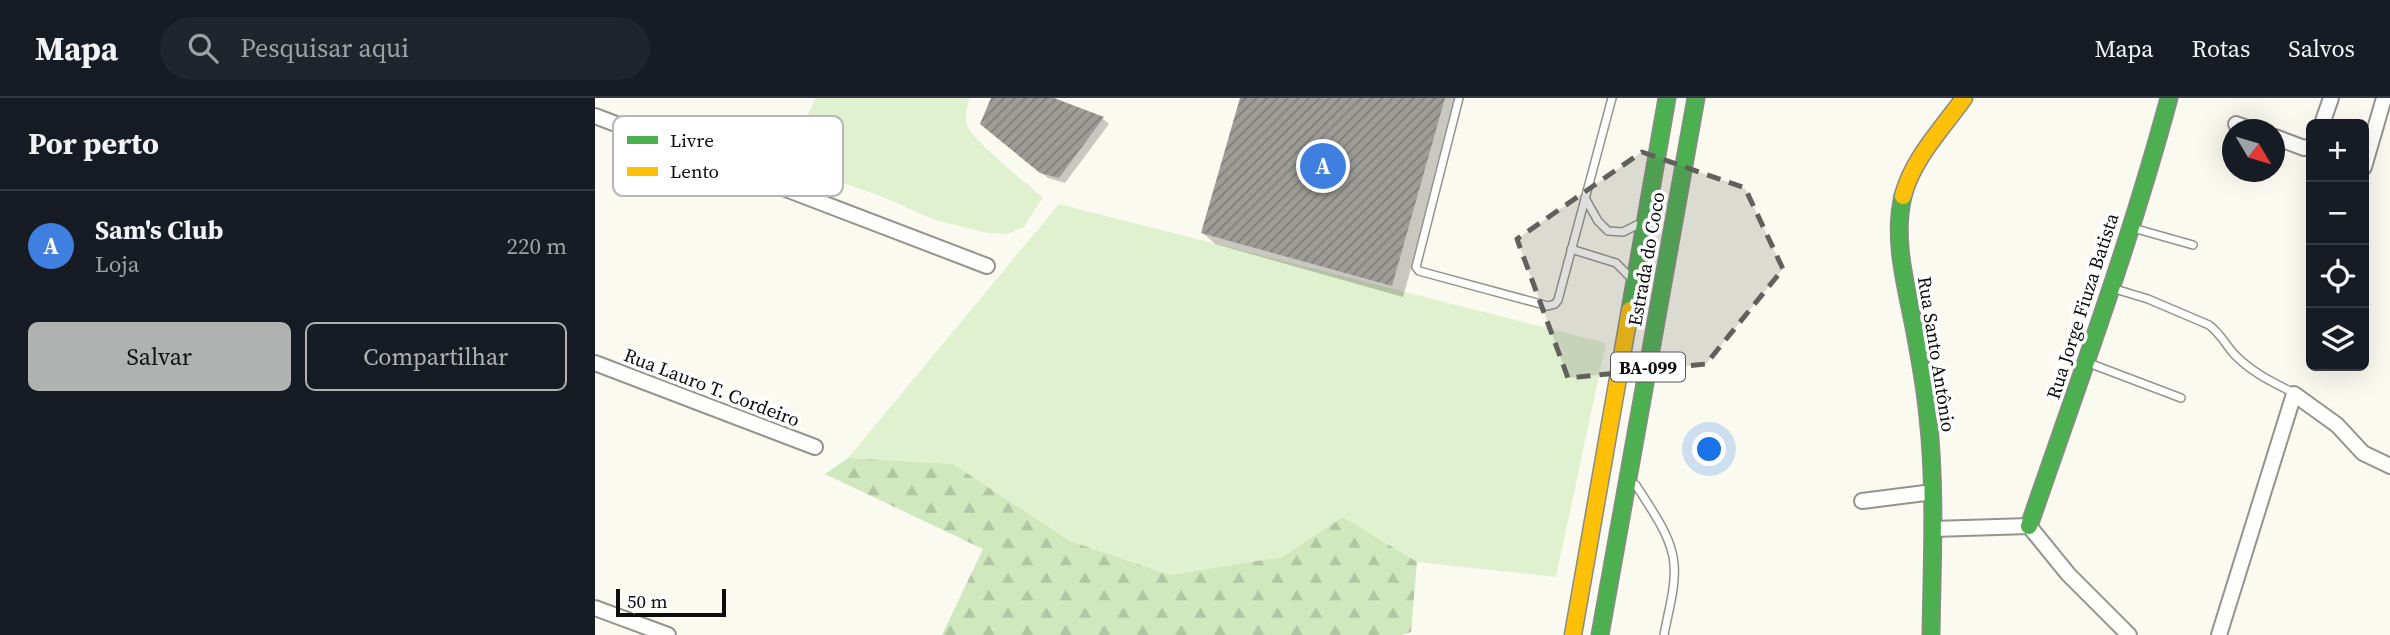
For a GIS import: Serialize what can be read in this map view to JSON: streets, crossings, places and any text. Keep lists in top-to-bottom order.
{
  "streets": {
    "main road": [
      "Estrada do Coco",
      "Rua Jorge Fiuza Batista",
      "Rua Santo Antônio",
      "BA-099"
    ],
    "street": ["Rua Lauro T. Cordeiro"]
  },
  "legend": ["Livre", "Lento"],
  "scale_bar": "50 m",
  "north": "bottom right",
  "page": {
    "header": "Mapa",
    "search": "Pesquisar aqui",
    "nav": ["Mapa", "Rotas", "Salvos"],
    "heading": "Por perto",
    "map_buttons": ["+", "−"],
    "pins": "A",
    "list": [
      {
        "mark": "A",
        "name": "Sam's Club",
        "note": "Loja",
        "value": "220 m"
      }
    ],
    "buttons": ["Salvar", "Compartilhar"],
    "scale": "50 m"
  }
}
